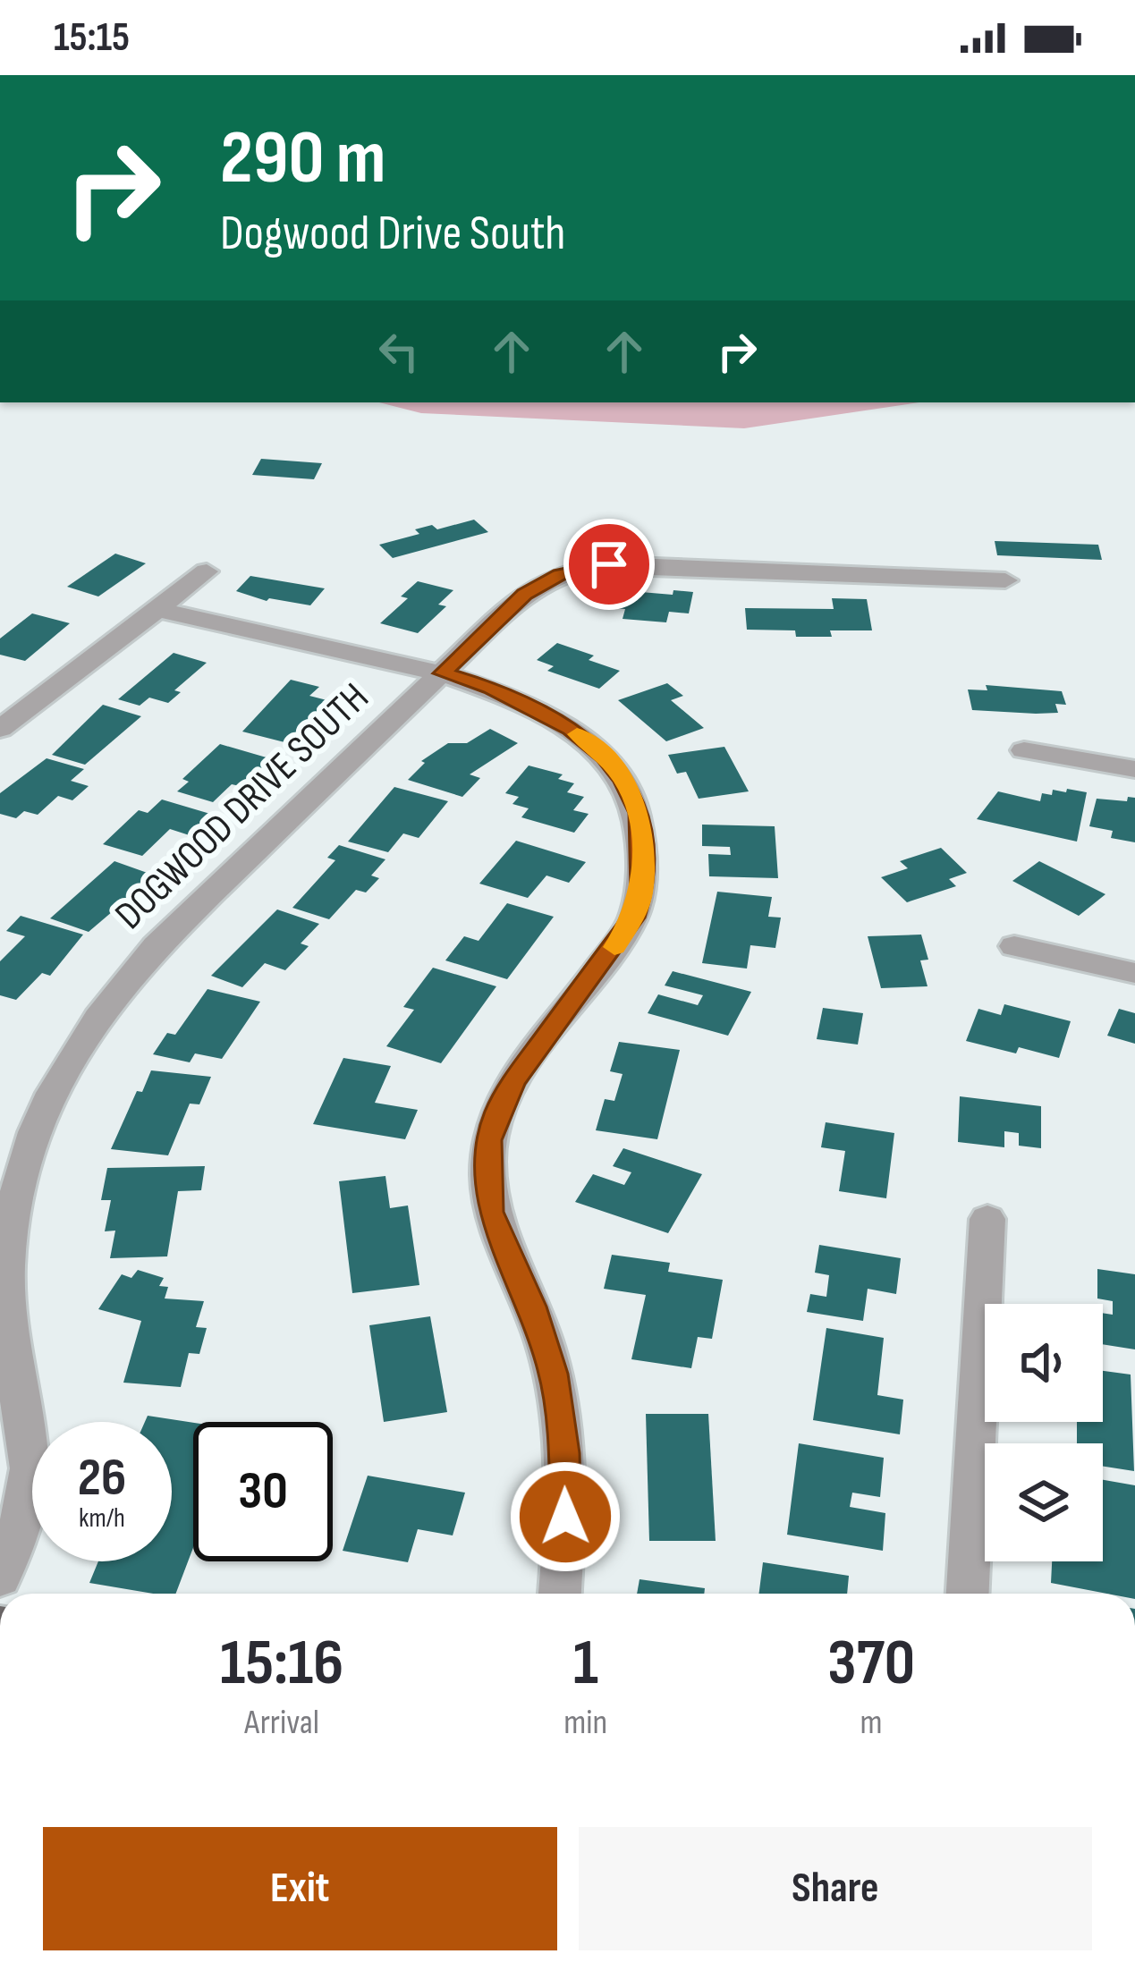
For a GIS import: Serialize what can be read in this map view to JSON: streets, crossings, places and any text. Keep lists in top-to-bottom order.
{
  "streets": {
    "street": ["DOGWOOD DRIVE SOUTH"]
  },
  "page": {
    "status": "15:15",
    "turn": ["290 m", "Dogwood Drive South"],
    "speed": "26 km/h",
    "limit": "30",
    "eta": [
      "15:16",
      "Arrival",
      "1",
      "min",
      "370",
      "m"
    ],
    "buttons": ["Exit", "Share"]
  }
}
